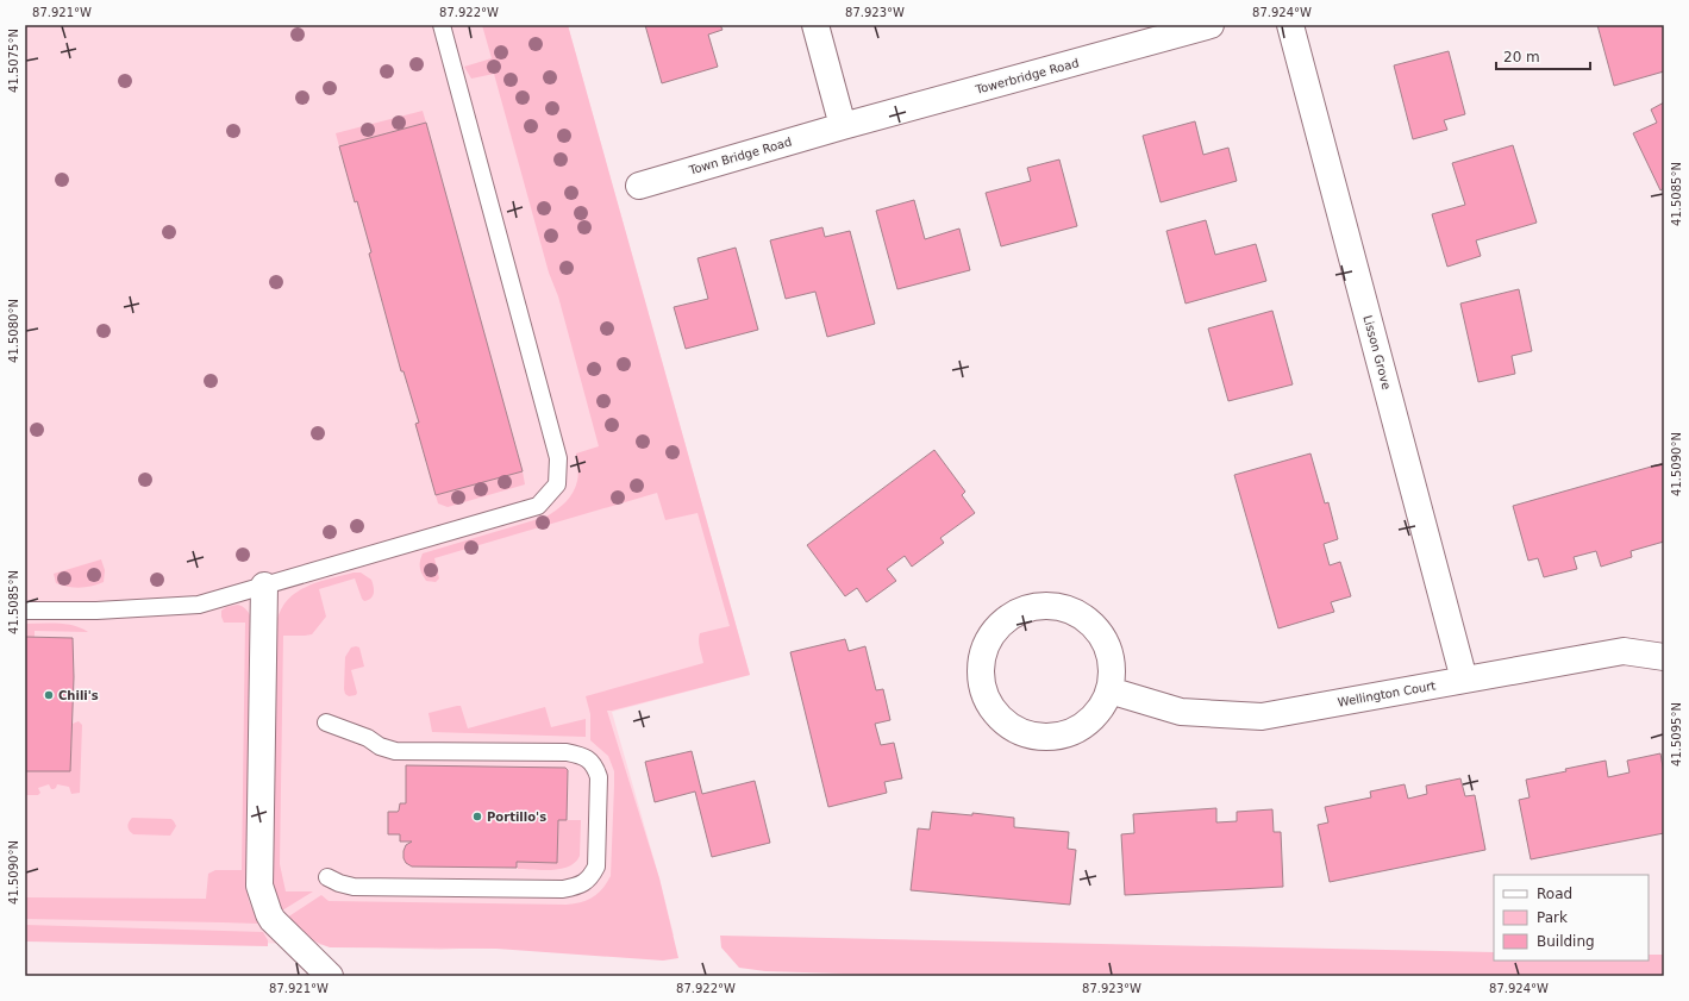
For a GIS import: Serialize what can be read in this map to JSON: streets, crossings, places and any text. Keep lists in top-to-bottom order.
{
  "streets": {
    "street": [
      "Towerbridge Road",
      "Town Bridge Road",
      "Lisson Grove",
      "Wellington Court"
    ]
  },
  "crossings": [
    ["Towerbridge Road", "Town Bridge Road"],
    ["Lisson Grove", "Wellington Court"]
  ],
  "places": ["Chili's", "Portillo's"],
  "legend": ["Road", "Park", "Building"],
  "scale_bar": "20 m",
  "coordinates": [
    "87.921°W",
    "87.922°W",
    "87.923°W",
    "87.924°W",
    "41.5075°N",
    "41.5085°N",
    "41.5080°N",
    "41.5090°N",
    "41.5095°N"
  ]
}
